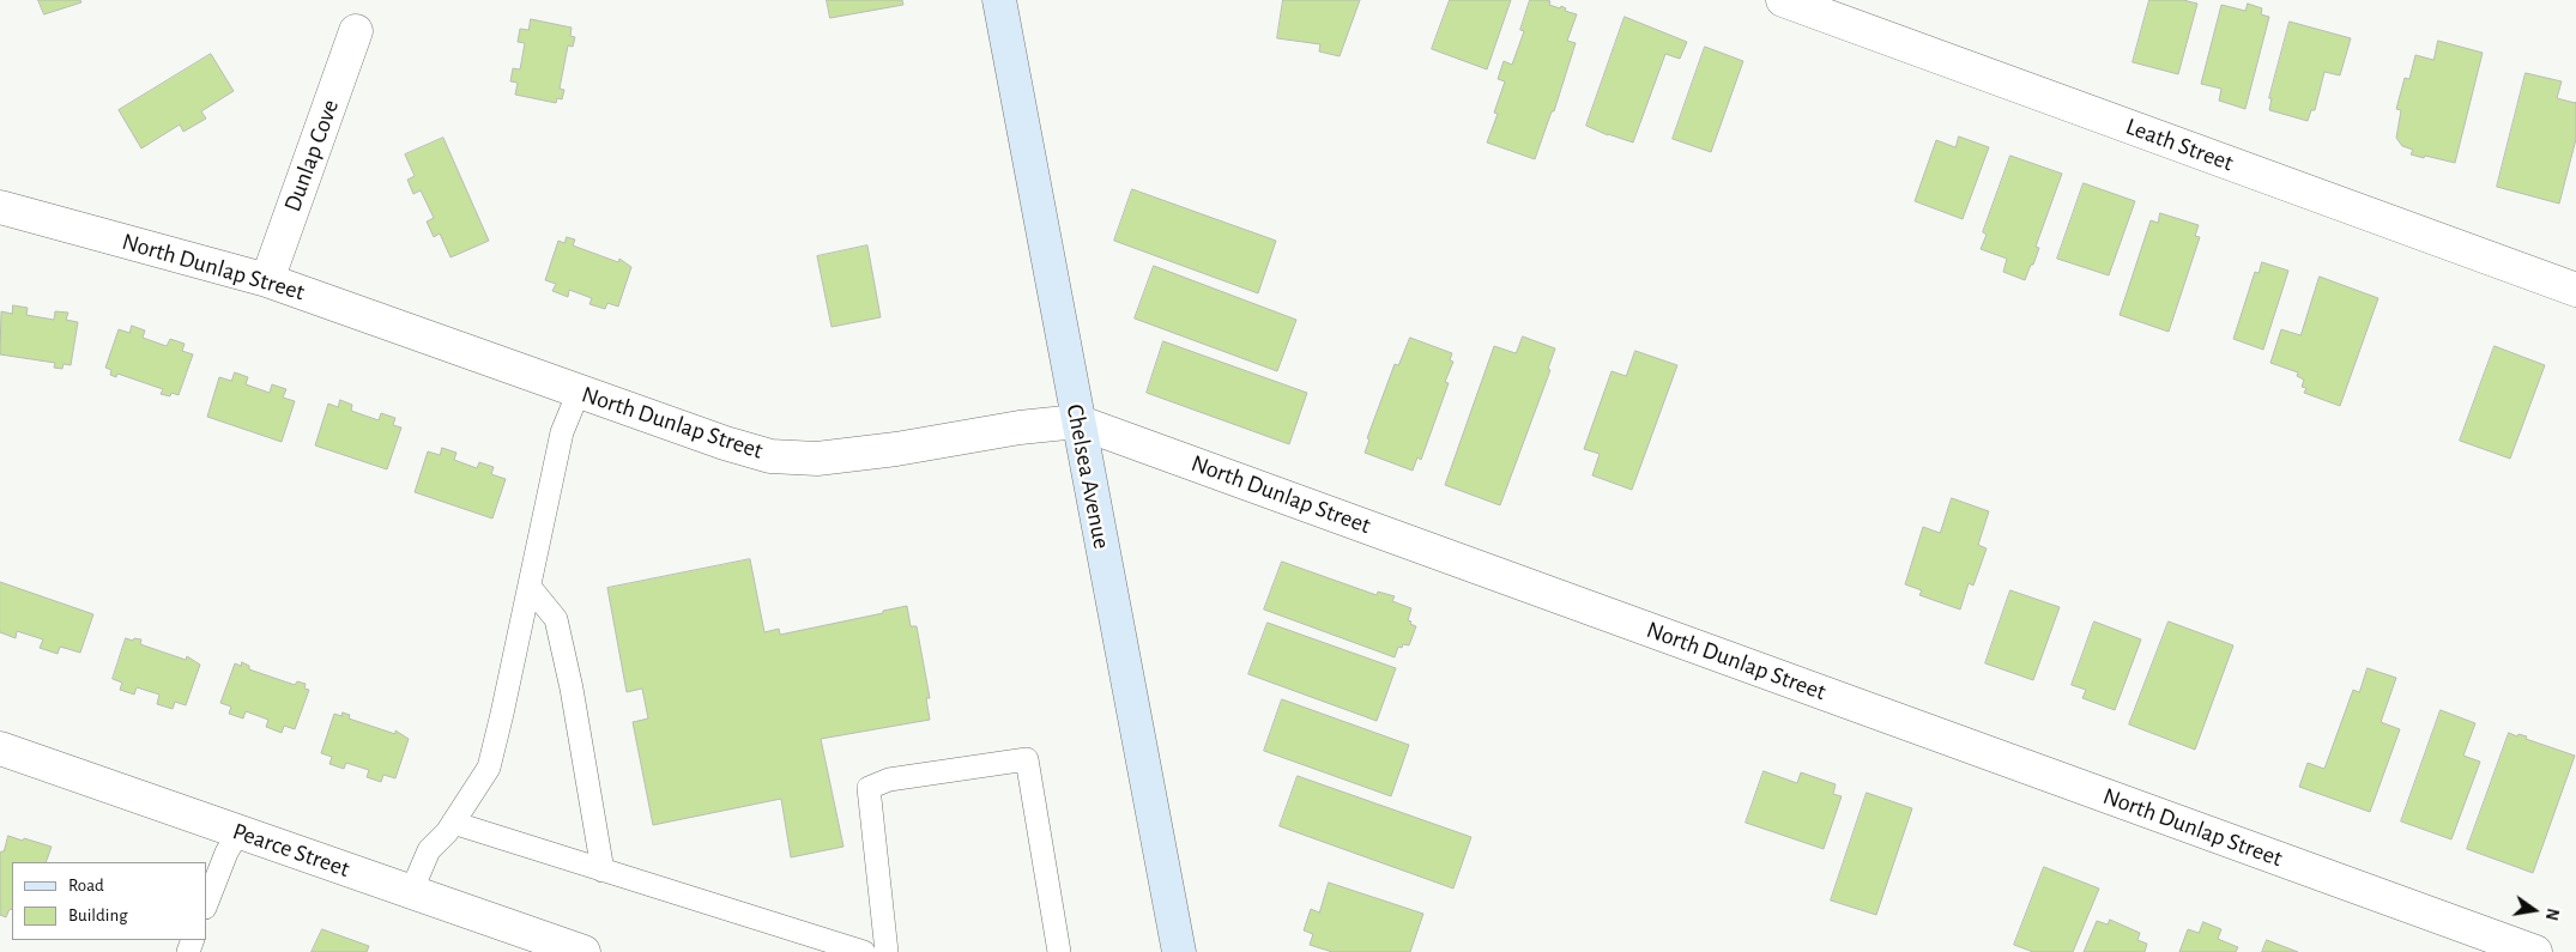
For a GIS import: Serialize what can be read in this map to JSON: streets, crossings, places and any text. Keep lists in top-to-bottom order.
{
  "streets": {
    "main road": ["Chelsea Avenue"],
    "street": [
      "Leath Street",
      "Dunlap Cove",
      "North Dunlap Street",
      "Pearce Street"
    ]
  },
  "crossings": [
    ["Dunlap Cove", "North Dunlap Street"],
    ["North Dunlap Street", "Chelsea Avenue"]
  ],
  "legend": ["Road", "Building"],
  "north": "right"
}
